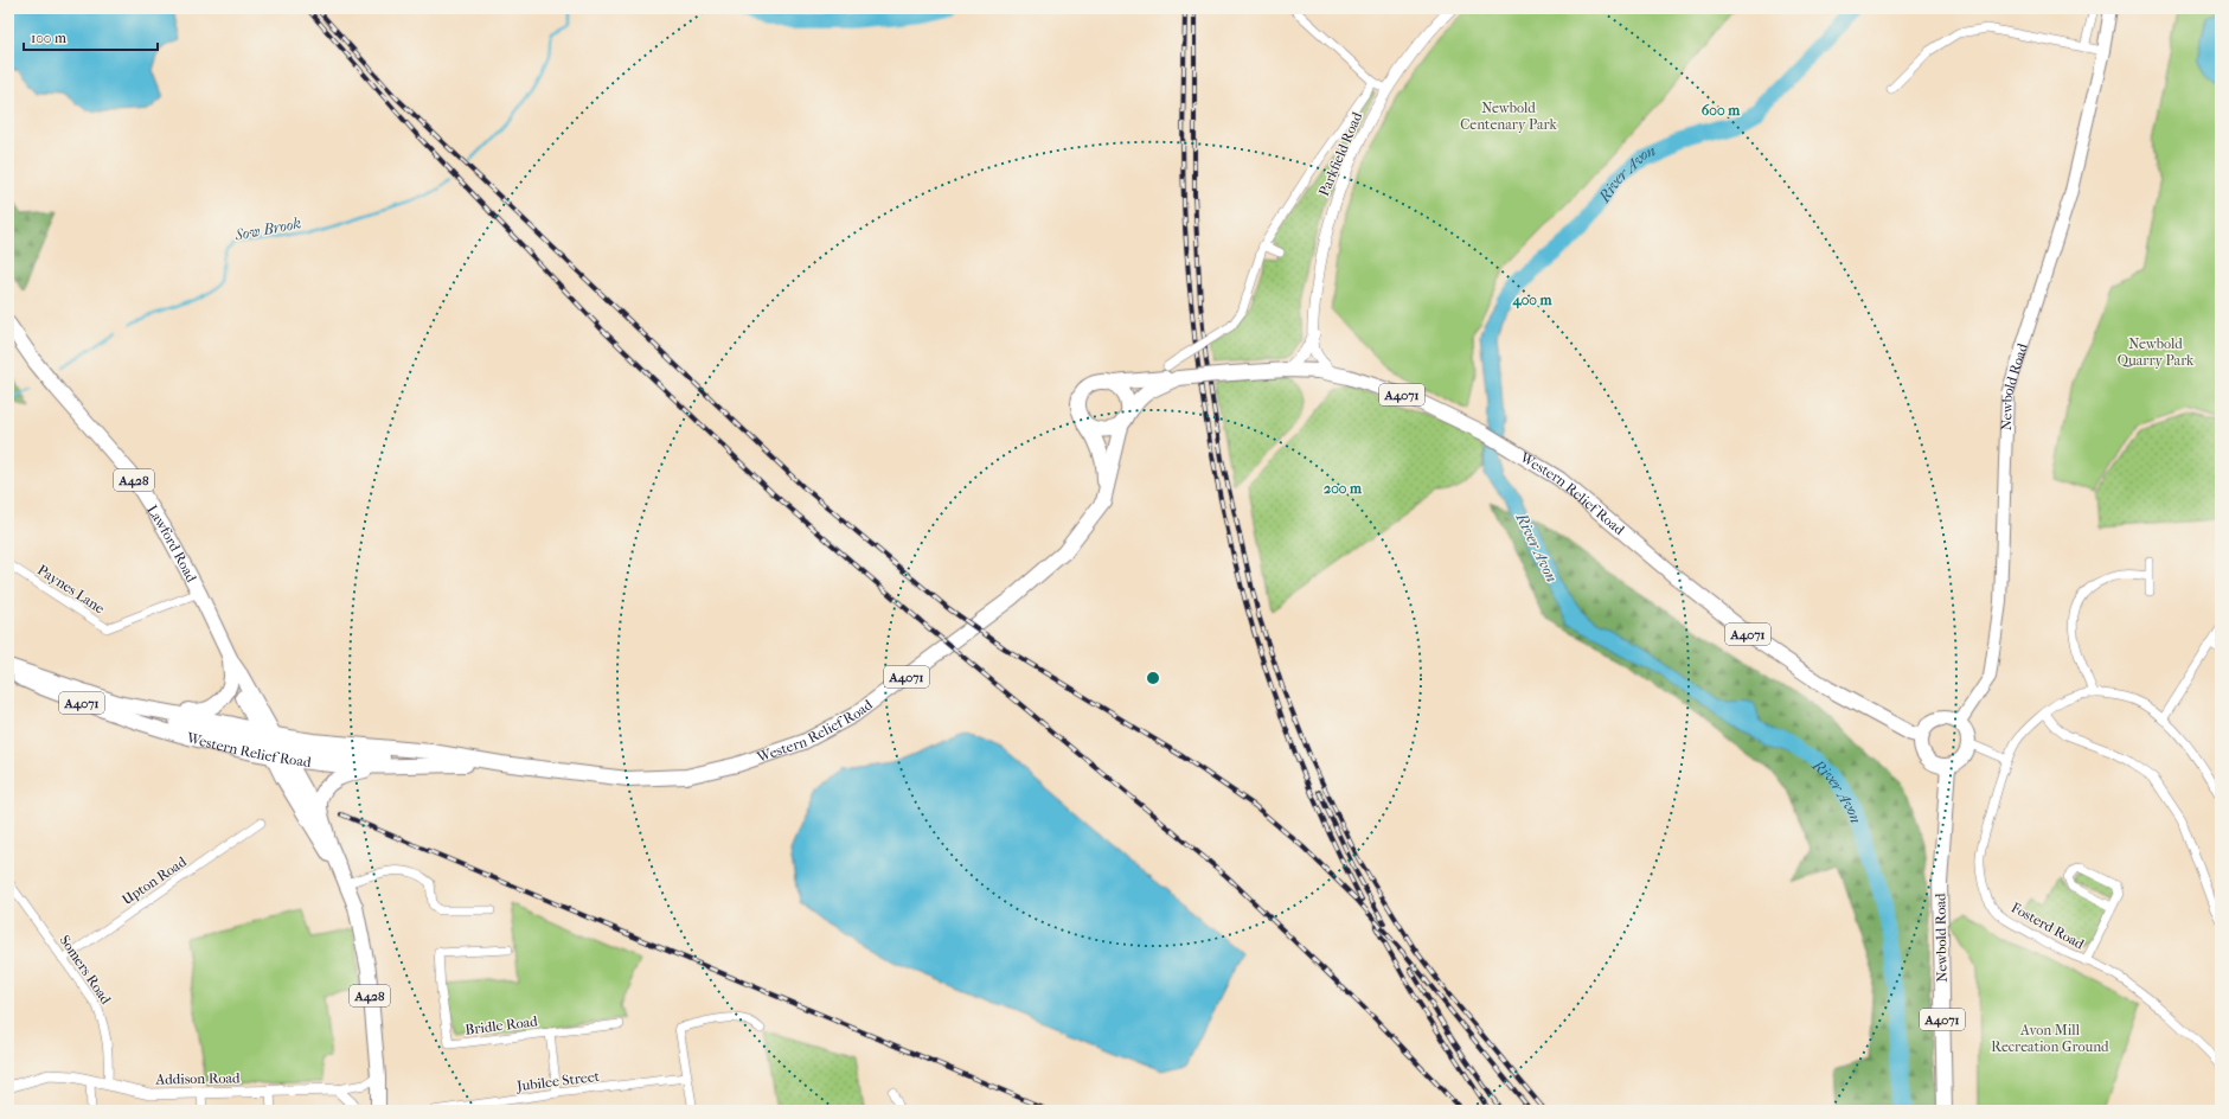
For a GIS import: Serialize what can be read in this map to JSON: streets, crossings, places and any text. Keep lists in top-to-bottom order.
{
  "streets": {
    "main road": [
      "Newbold Road",
      "A4071",
      "A428",
      "Western Relief Road",
      "Lawford Road"
    ],
    "street": [
      "Parkfield Road",
      "Paynes Lane",
      "Upton Road",
      "Fosterd Road",
      "Somers Road",
      "Bridle Road",
      "Addison Road",
      "Jubilee Street"
    ]
  },
  "crossings": [
    ["Parkfield Road", "Western Relief Road"],
    ["Newbold Road", "Western Relief Road"],
    ["A4071", "Western Relief Road"],
    ["Western Relief Road", "Lawford Road"],
    ["Lawford Road", "Paynes Lane"],
    ["Lawford Road", "Addison Road"],
    ["Upton Road", "Somers Road"],
    ["Somers Road", "Addison Road"]
  ],
  "water": ["River Avon", "Sow Brook"],
  "parks": ["Newbold Centenary Park", "Newbold Quarry Park", "Avon Mill Recreation Ground"],
  "scale_bar": "100 m",
  "rings": ["600 m", "400 m", "200 m"]
}
